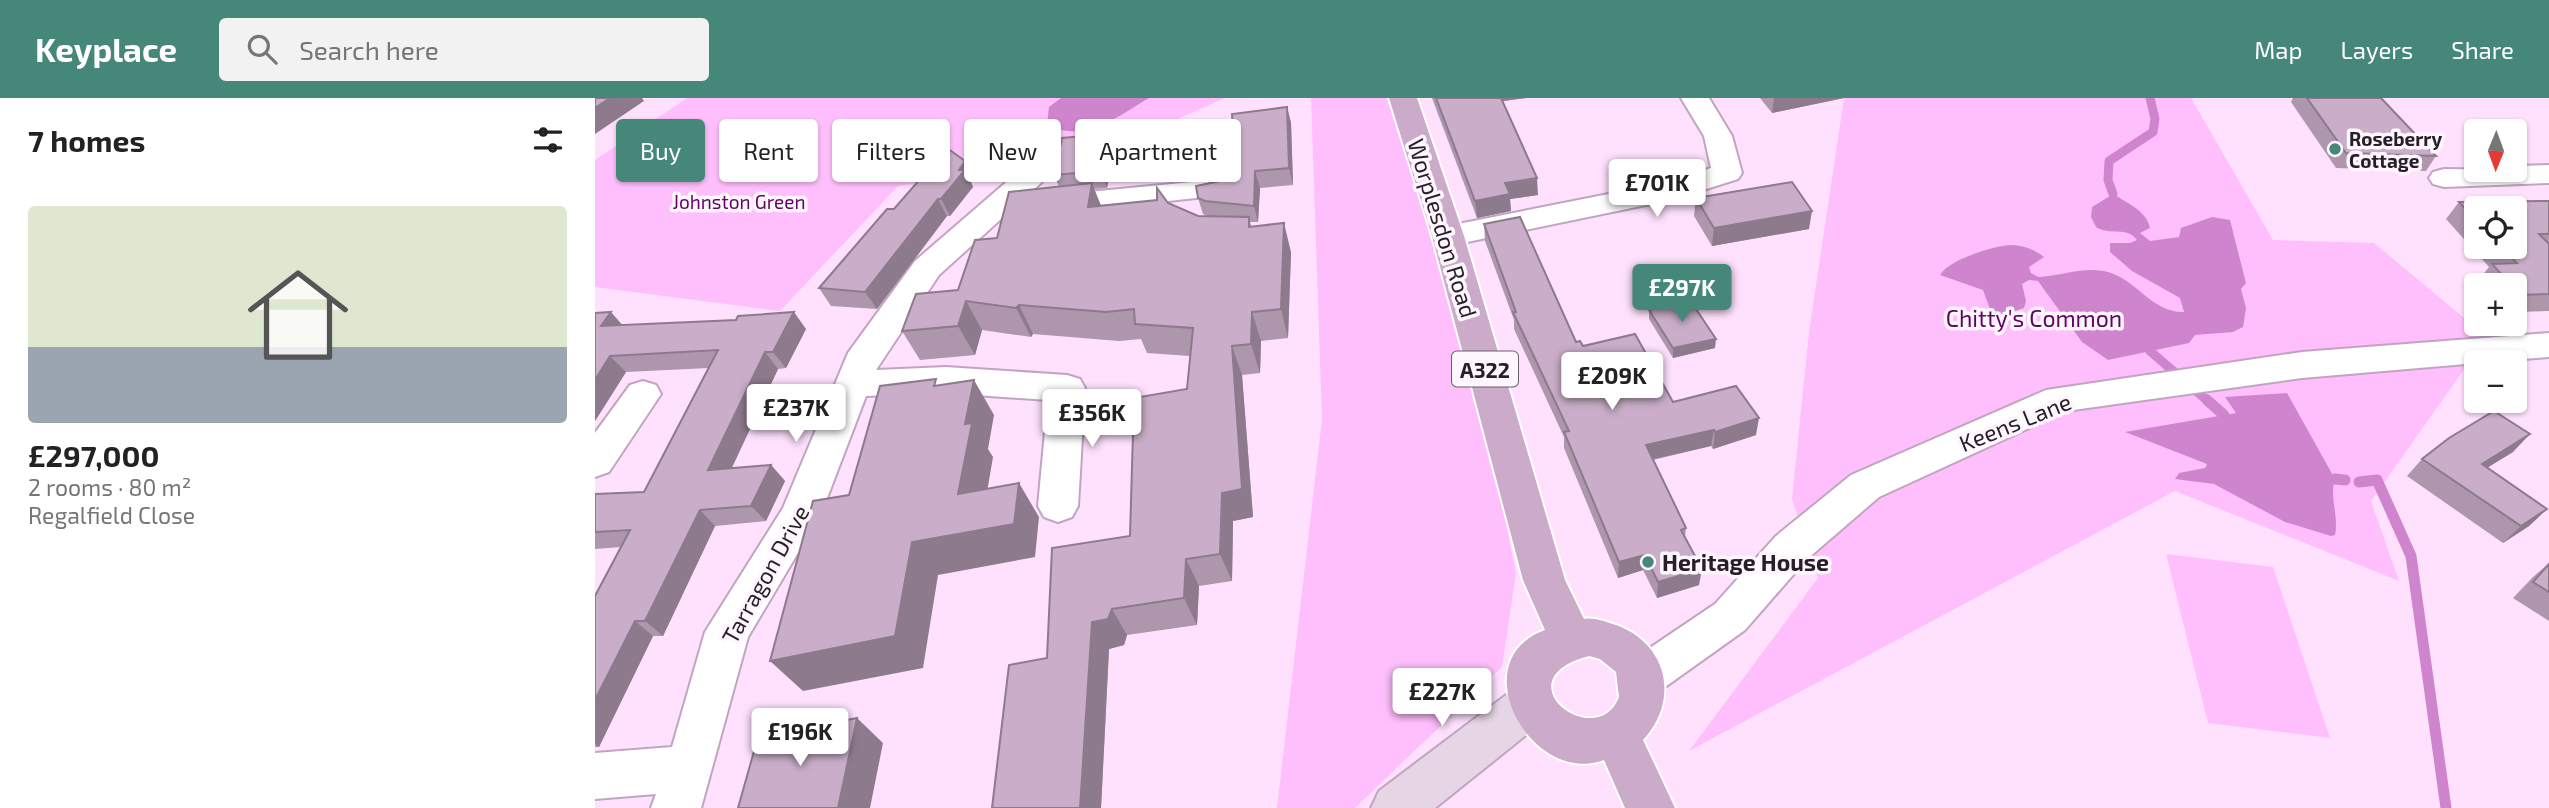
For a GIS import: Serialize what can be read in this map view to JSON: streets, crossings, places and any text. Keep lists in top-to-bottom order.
{
  "streets": {
    "main road": ["Worplesdon Road", "A322"],
    "street": ["Keens Lane", "Tarragon Drive"]
  },
  "crossings": [
    ["Worplesdon Road", "Keens Lane"]
  ],
  "parks": ["Johnston Green", "Chitty's Common"],
  "places": ["Roseberry Cottage", "Heritage House"],
  "north": "bottom",
  "page": {
    "header": "Keyplace",
    "search": "Search here",
    "nav": ["Map", "Layers", "Share"],
    "heading": "7 homes",
    "map_buttons": ["+", "−"],
    "chip": [
      "Buy",
      "Rent",
      "Filters",
      "New",
      "Apartment"
    ],
    "price": [
      "£701K",
      "£297K",
      "£209K",
      "£237K",
      "£356K",
      "£227K",
      "£196K"
    ],
    "list": [
      {
        "name": "£297,000",
        "note": "2 rooms · 80 m² · Regalfield Close"
      }
    ]
  }
}
